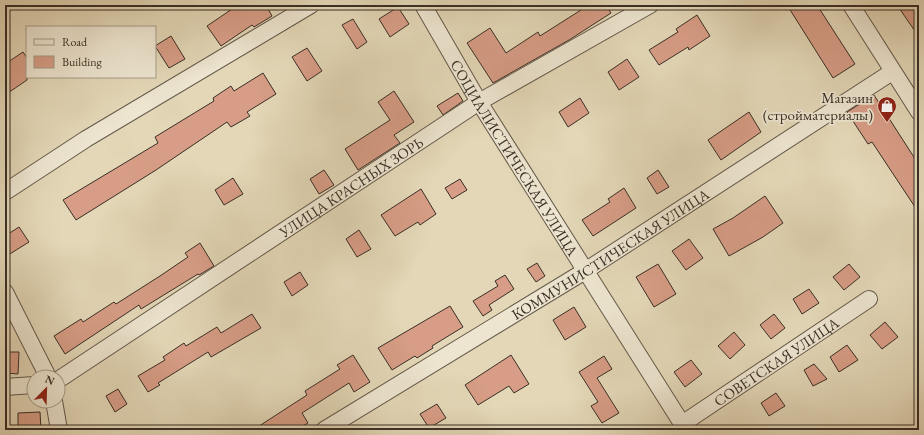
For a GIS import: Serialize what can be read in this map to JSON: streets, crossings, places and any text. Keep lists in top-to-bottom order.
{
  "streets": {
    "street": [
      "СОЦИАЛИСТИЧЕСКАЯ УЛИЦА",
      "УЛИЦА КРАСНЫХ ЗОРЬ",
      "КОММУНИСТИЧЕСКАЯ УЛИЦА",
      "СОВЕТСКАЯ УЛИЦА"
    ]
  },
  "crossings": [
    ["СОЦИАЛИСТИЧЕСКАЯ УЛИЦА", "УЛИЦА КРАСНЫХ ЗОРЬ"],
    ["СОЦИАЛИСТИЧЕСКАЯ УЛИЦА", "КОММУНИСТИЧЕСКАЯ УЛИЦА"],
    ["СОЦИАЛИСТИЧЕСКАЯ УЛИЦА", "СОВЕТСКАЯ УЛИЦА"]
  ],
  "places": {
    "shop": ["Магазин (стройматериалы)"]
  },
  "legend": ["Road", "Building"],
  "north": "top right"
}
